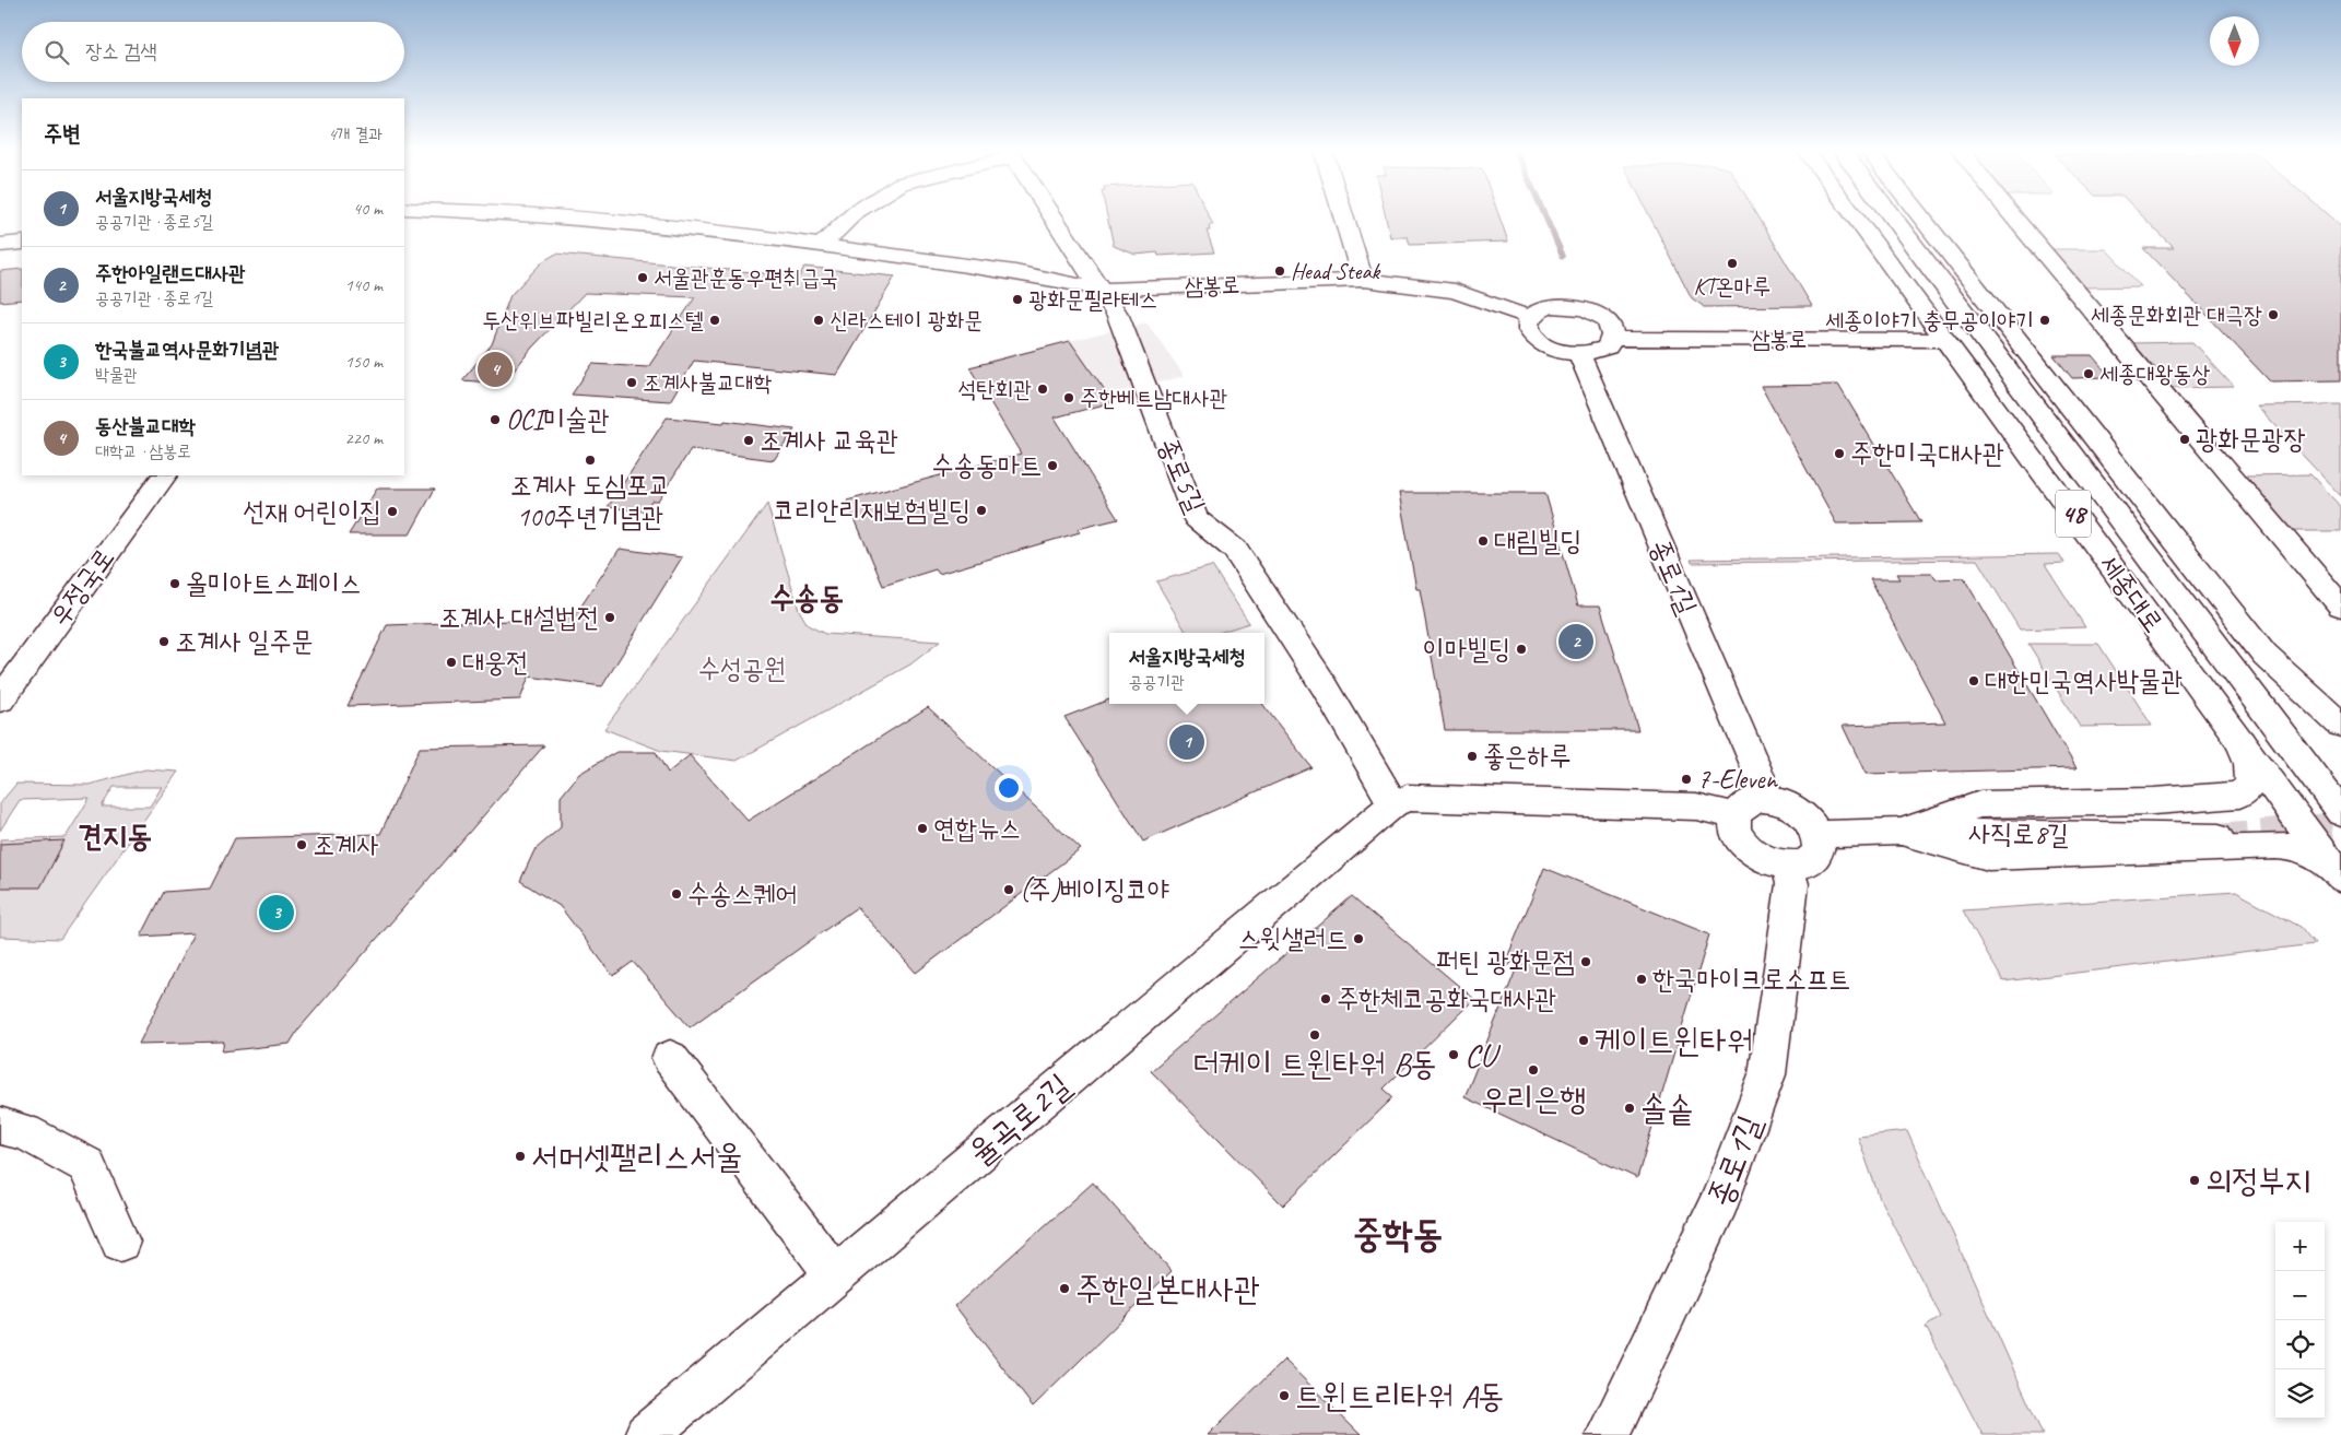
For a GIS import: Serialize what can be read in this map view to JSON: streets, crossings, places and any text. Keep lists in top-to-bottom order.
{
  "streets": {
    "street": [
      "삼봉로",
      "종로5길",
      "48",
      "종로1길",
      "우정국로",
      "세종대로",
      "사직로8길",
      "율곡로2길"
    ]
  },
  "crossings": [
    ["삼봉로", "종로5길"],
    ["삼봉로", "종로1길"],
    ["삼봉로", "세종대로"],
    ["종로5길", "율곡로2길"],
    ["종로1길", "사직로8길"]
  ],
  "districts": ["수송동", "견지동", "중학동"],
  "parks": ["수성공원"],
  "places": [
    "KT온마루",
    "Head Steak",
    "서울관훈동우편취급국",
    "광화문필라테스",
    "세종문화회관 대극장",
    "두산위브파빌리온오피스텔",
    "신라스테이 광화문",
    "세종이야기 충무공이야기",
    "세종대왕동상",
    "조계사불교대학",
    "석탄회관",
    "주한베트남대사관",
    "OCI미술관",
    "광화문광장",
    "조계사 교육관",
    "주한미국대사관",
    "조계사 도심포교 100주년기념관",
    "수송동마트",
    "코리안리재보험빌딩",
    "선재 어린이집",
    "대림빌딩",
    "올미아트스페이스",
    "조계사 대설법전",
    "조계사 일주문",
    "이마빌딩",
    "대웅전",
    "대한민국역사박물관",
    "좋은하루",
    "7-Eleven",
    "연합뉴스",
    "조계사",
    "(주)베이징코야",
    "수송스퀘어",
    "스윗샐러드",
    "퍼틴 광화문점",
    "한국마이크로소프트",
    "주한체코공화국대사관",
    "더케이 트윈타워 B동",
    "케이트윈타워",
    "CU",
    "우리은행",
    "솔솥",
    "서머셋팰리스서울",
    "의정부지",
    "주한일본대사관",
    "트윈트리타워 A동"
  ],
  "north": "bottom",
  "page": {
    "search": "장소 검색",
    "heading": ["주변", "4개 결과"],
    "list": [
      {
        "mark": "1",
        "name": "서울지방국세청",
        "note": "공공기관 · 종로5길",
        "value": "40 m"
      },
      {
        "mark": "2",
        "name": "주한아일랜드대사관",
        "note": "공공기관 · 종로1길",
        "value": "140 m"
      },
      {
        "mark": "3",
        "name": "한국불교역사문화기념관",
        "note": "박물관",
        "value": "150 m"
      },
      {
        "mark": "4",
        "name": "동산불교대학",
        "note": "대학교 · 삼봉로",
        "value": "220 m"
      }
    ],
    "pins": [
      "4",
      "2",
      "1",
      "3"
    ],
    "popup": ["서울지방국세청", "공공기관"],
    "map_buttons": ["+", "−"]
  }
}
